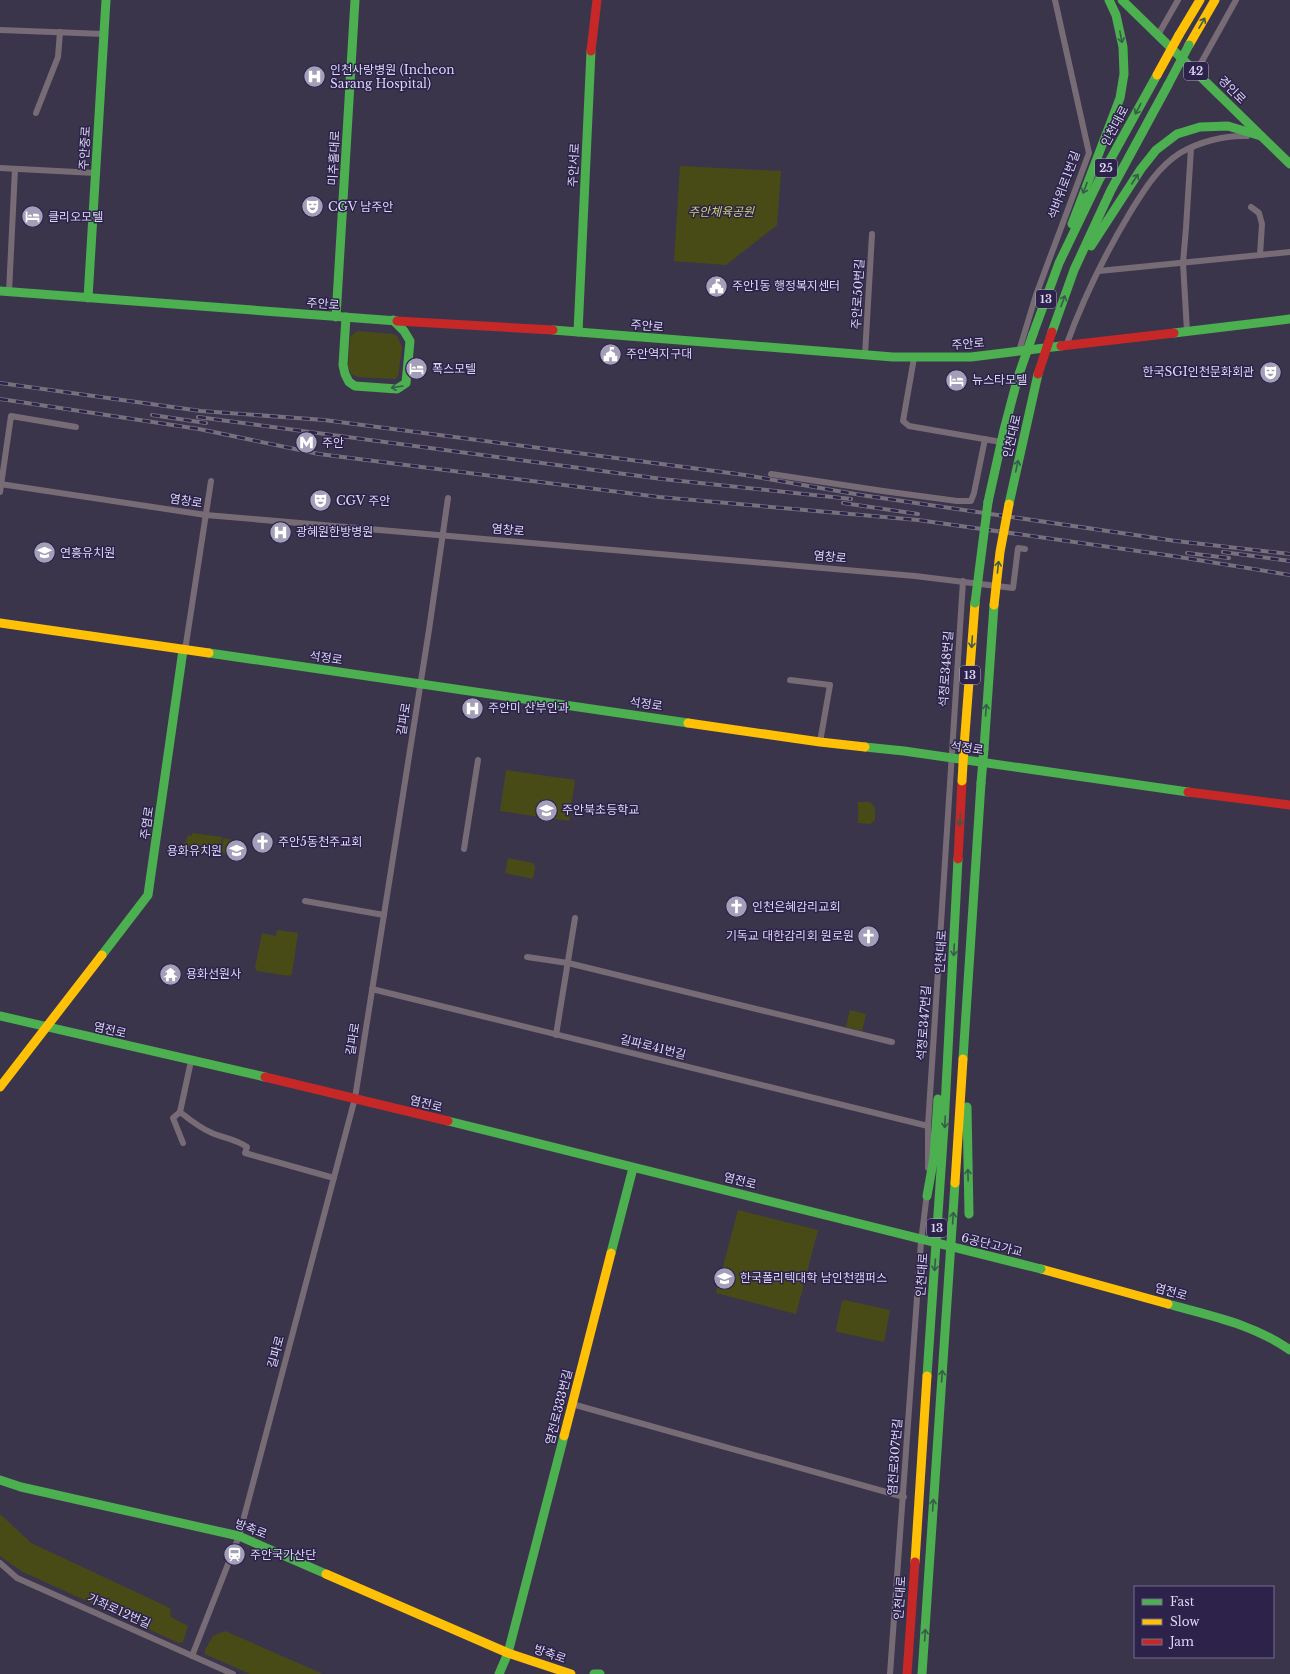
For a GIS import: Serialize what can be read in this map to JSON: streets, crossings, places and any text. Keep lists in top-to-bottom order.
{
  "streets": {
    "main road": [
      "42",
      "경인로",
      "인천대로",
      "주안중로",
      "미추홀대로",
      "주안서로",
      "25",
      "13",
      "주안로",
      "석정로",
      "주염로",
      "염전로",
      "6공단고가교",
      "염전로333번길",
      "방축로"
    ],
    "street": [
      "석바위로1번길",
      "주안로50번길",
      "염창로",
      "석정로348번길",
      "길파로",
      "석정로347번길",
      "길파로41번길",
      "염전로307번길",
      "가좌로12번길"
    ]
  },
  "crossings": [
    ["인천대로", "25"],
    ["인천대로", "13"],
    ["주안중로", "주안로"],
    ["미추홀대로", "주안로"],
    ["주안서로", "주안로"],
    ["석바위로1번길", "주안로"],
    ["주안로50번길", "주안로"],
    ["염창로", "석정로348번길"],
    ["염창로", "길파로"],
    ["염창로", "주염로"],
    ["석정로", "석정로348번길"],
    ["석정로", "길파로"],
    ["석정로", "주염로"],
    ["석정로", "석정로347번길"],
    ["석정로348번길", "석정로347번길"],
    ["길파로", "염전로"],
    ["길파로", "길파로41번길"],
    ["길파로", "방축로"],
    ["길파로", "가좌로12번길"],
    ["주염로", "염전로"],
    ["석정로347번길", "길파로41번길"],
    ["석정로347번길", "염전로307번길"],
    ["염전로", "6공단고가교"],
    ["염전로", "염전로333번길"],
    ["염전로333번길", "방축로"]
  ],
  "parks": ["주안체육공원"],
  "places": {
    "hospital": ["인천사랑병원 (Incheon Sarang Hospital)", "광혜원한방병원", "주안미 산부인과"],
    "theatre": ["CGV 남주안", "한국SGI인천문화회관", "CGV 주안"],
    "hotel": ["클리오모텔", "폭스모텔", "뉴스타모텔"],
    "public building": ["주안1동 행정복지센터", "주안역지구대"],
    "metro station": ["주안"],
    "school or university": [
      "연흥유치원",
      "주안북초등학교",
      "용화유치원",
      "한국폴리텍대학 남인천캠퍼스"
    ],
    "church": ["주안5동천주교회", "인천은혜감리교회", "기독교 대한감리회 원로원"],
    "temple": ["용화선원사"],
    "station": ["주안국가산단"]
  },
  "legend": ["Fast", "Slow", "Jam"]
}
